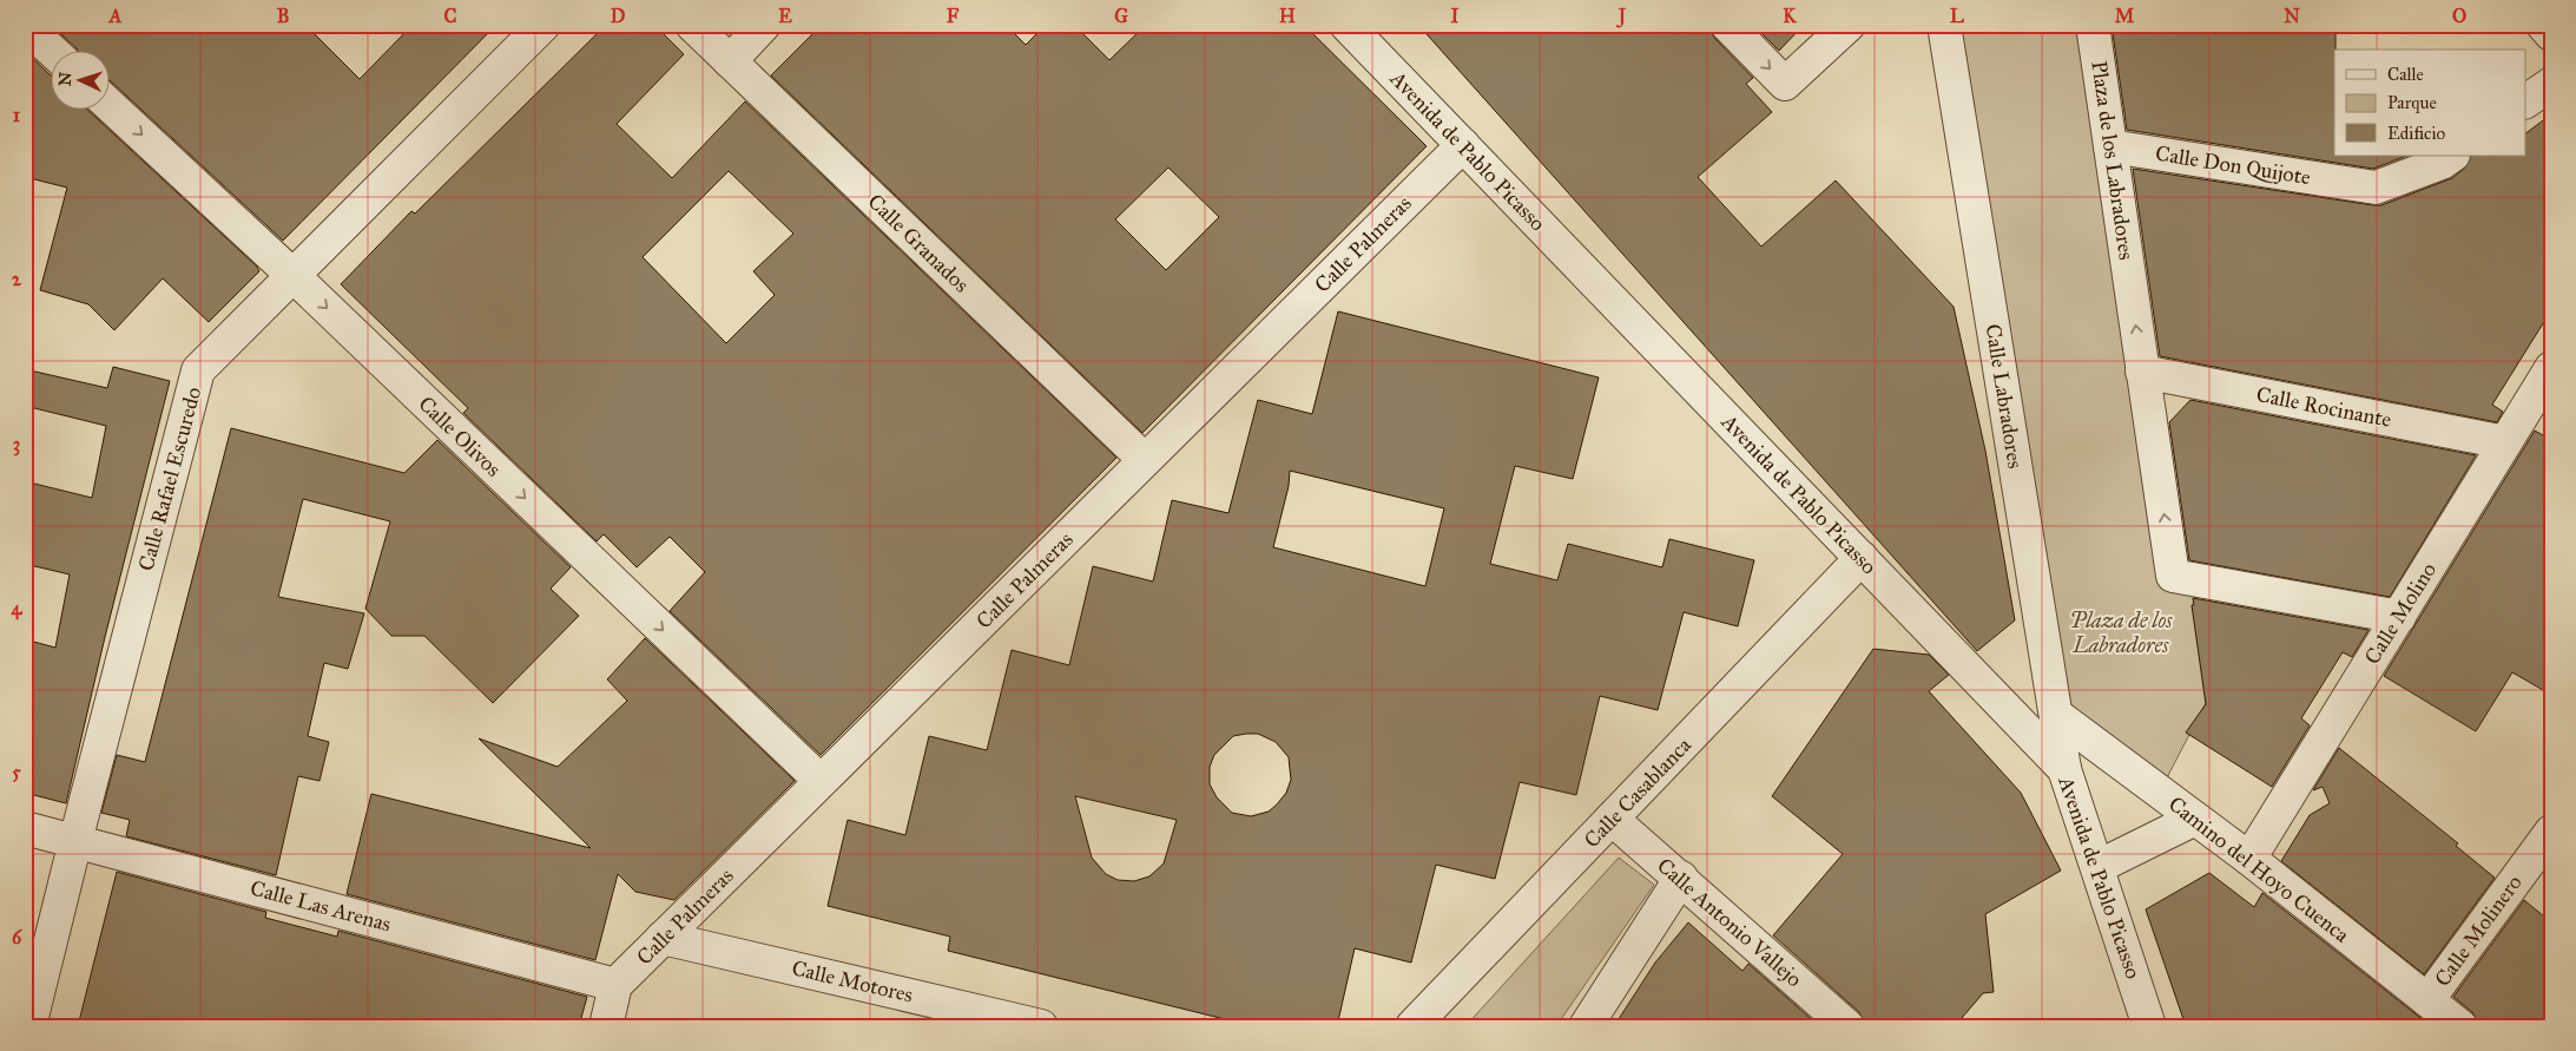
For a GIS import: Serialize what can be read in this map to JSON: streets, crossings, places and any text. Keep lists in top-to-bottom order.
{
  "streets": {
    "street": [
      "Avenida de Pablo Picasso",
      "Plaza de los Labradores",
      "Calle Don Quijote",
      "Calle Granados",
      "Calle Palmeras",
      "Calle Labradores",
      "Calle Rocinante",
      "Calle Olivos",
      "Calle Rafael Escuredo",
      "Calle Molino",
      "Calle Casablanca",
      "Camino del Hoyo Cuenca",
      "Calle Las Arenas",
      "Calle Antonio Vallejo",
      "Calle Molinero",
      "Calle Motores"
    ]
  },
  "crossings": [
    ["Avenida de Pablo Picasso", "Calle Palmeras"],
    ["Avenida de Pablo Picasso", "Calle Labradores"],
    ["Avenida de Pablo Picasso", "Calle Casablanca"],
    ["Plaza de los Labradores", "Calle Don Quijote"],
    ["Plaza de los Labradores", "Calle Rocinante"],
    ["Plaza de los Labradores", "Calle Molino"],
    ["Calle Granados", "Calle Palmeras"],
    ["Calle Palmeras", "Calle Olivos"],
    ["Calle Palmeras", "Calle Las Arenas"],
    ["Calle Palmeras", "Calle Motores"],
    ["Calle Labradores", "Camino del Hoyo Cuenca"],
    ["Calle Rocinante", "Calle Molino"],
    ["Calle Olivos", "Calle Rafael Escuredo"],
    ["Calle Rafael Escuredo", "Calle Las Arenas"],
    ["Calle Molino", "Camino del Hoyo Cuenca"],
    ["Calle Casablanca", "Calle Antonio Vallejo"],
    ["Camino del Hoyo Cuenca", "Calle Molinero"]
  ],
  "one_way": ["Plaza de los Labradores", "Calle Olivos"],
  "parks": ["Plaza de los Labradores"],
  "legend": ["Calle", "Parque", "Edificio"],
  "north": "left",
  "grid": {
    "columns": [
      "A",
      "B",
      "C",
      "D",
      "E",
      "F",
      "G",
      "H",
      "I",
      "J",
      "K",
      "L",
      "M",
      "N",
      "O"
    ],
    "rows": [
      "1",
      "2",
      "3",
      "4",
      "5",
      "6"
    ]
  }
}
